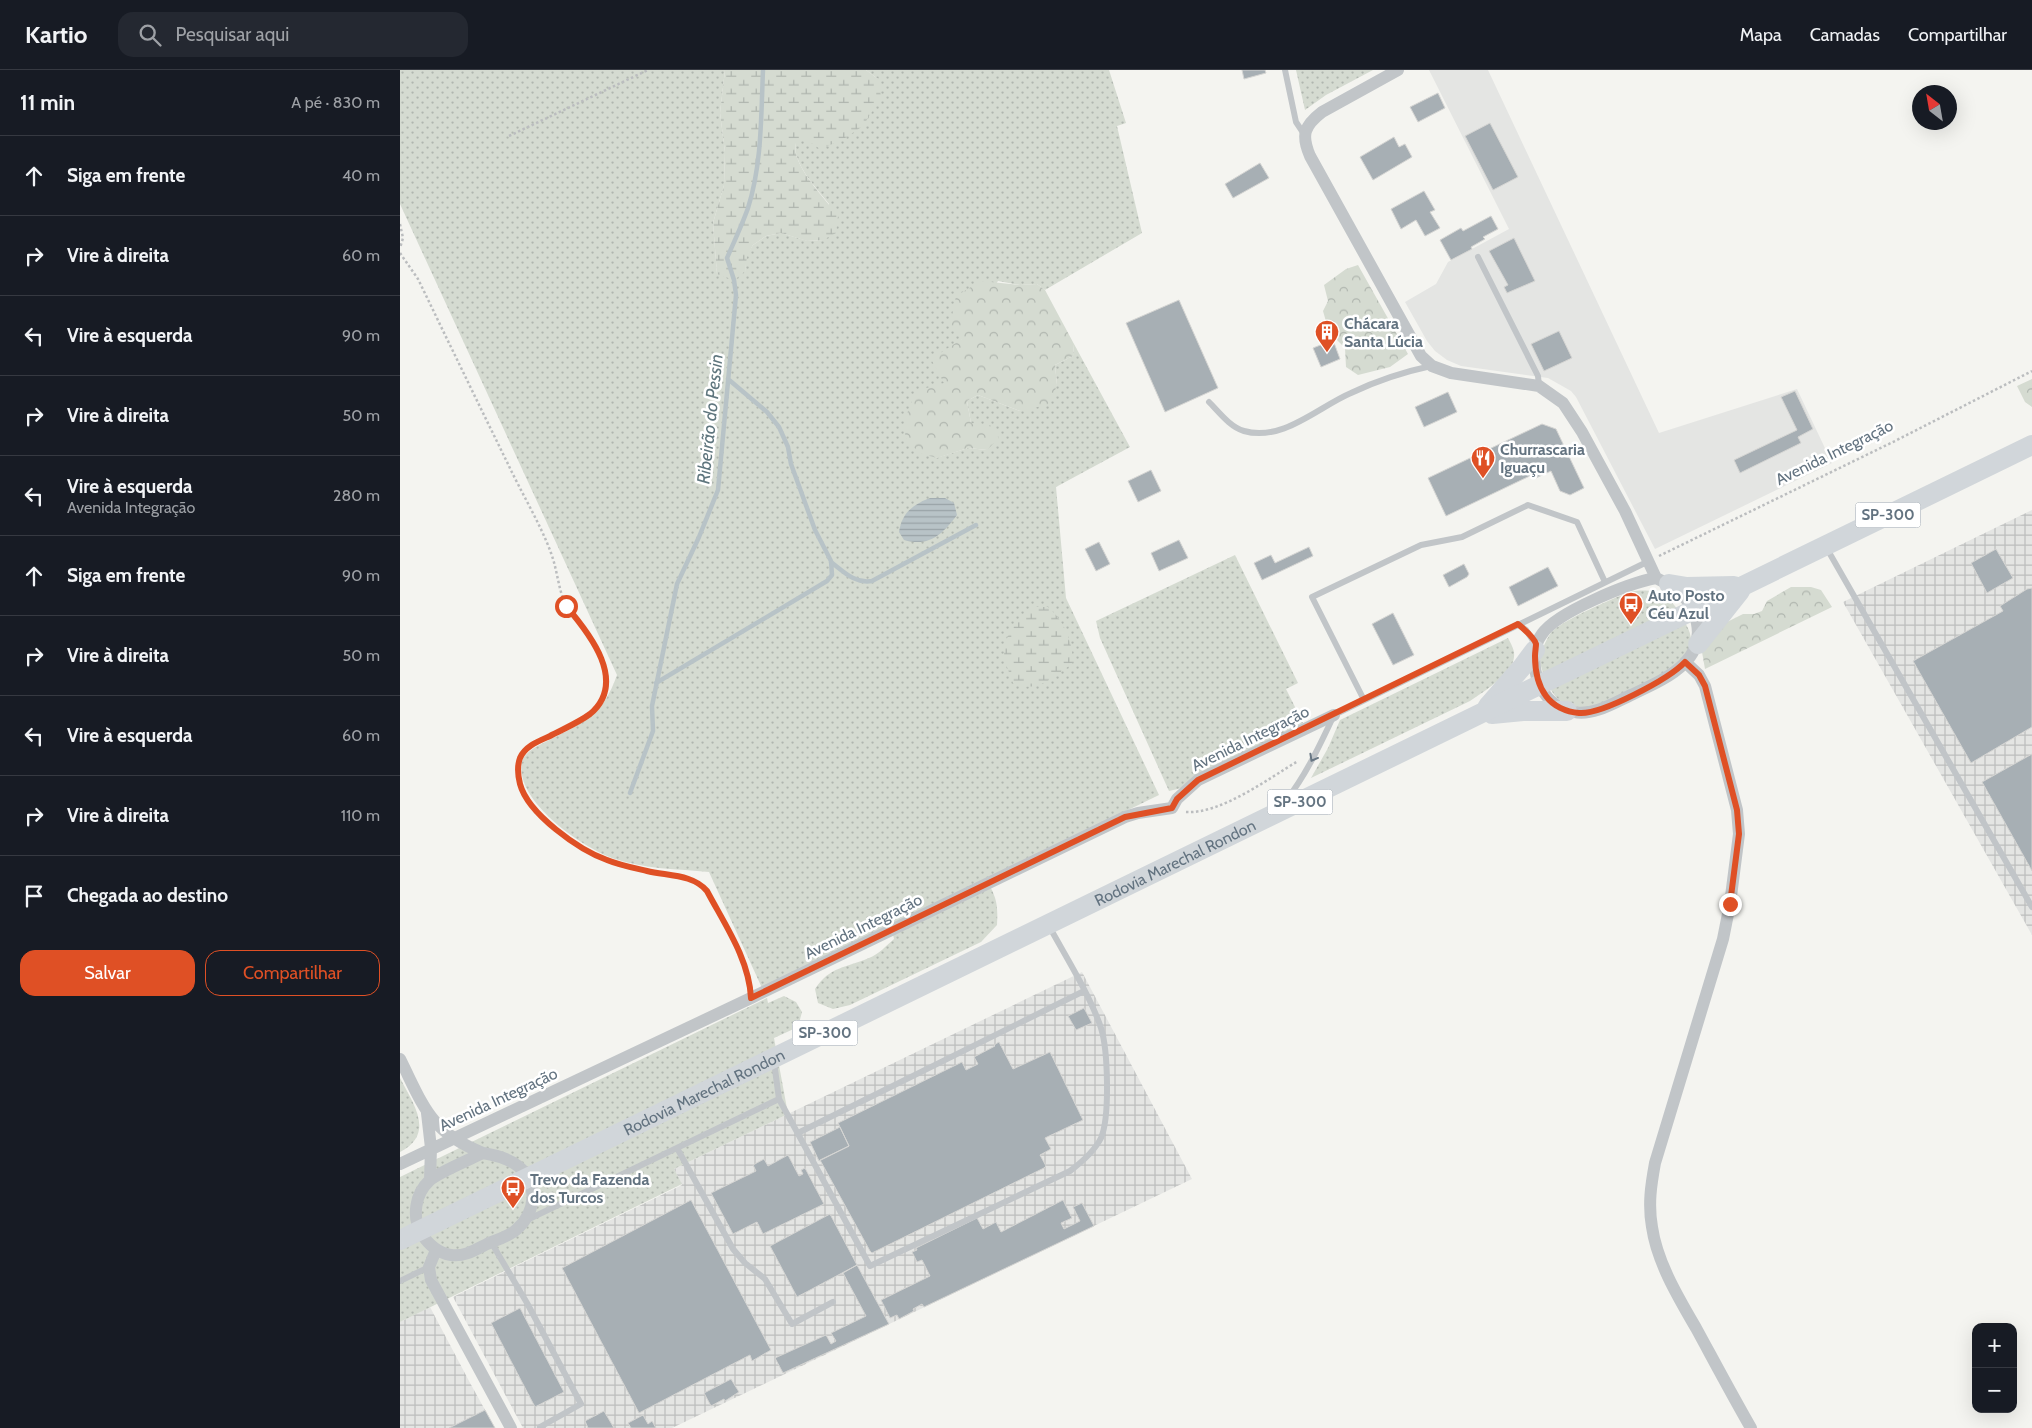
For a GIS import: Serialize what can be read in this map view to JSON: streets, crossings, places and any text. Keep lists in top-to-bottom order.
{
  "streets": {
    "main road": ["SP-300", "Rodovia Marechal Rondon"],
    "street": ["Avenida Integração"]
  },
  "water": ["Ribeirão do Pessin"],
  "places": {
    "building": ["Chácara Santa Lúcia"],
    "restaurant": ["Churrascaria Iguaçu"],
    "bus stop": ["Auto Posto Céu Azul", "Trevo da Fazenda dos Turcos"]
  },
  "north": "top left",
  "page": {
    "header": "Kartio",
    "search": "Pesquisar aqui",
    "nav": ["Mapa", "Camadas", "Compartilhar"],
    "heading": ["11 min", "A pé · 830 m"],
    "list": [
      ["Siga em frente", "40 m"],
      ["Vire à direita", "60 m"],
      ["Vire à esquerda", "90 m"],
      ["Vire à direita", "50 m"],
      ["Vire à esquerda", "Avenida Integração", "280 m"],
      ["Siga em frente", "90 m"],
      ["Vire à direita", "50 m"],
      ["Vire à esquerda", "60 m"],
      ["Vire à direita", "110 m"],
      "Chegada ao destino"
    ],
    "buttons": ["Salvar", "Compartilhar"],
    "map_buttons": ["+", "−"]
  }
}
